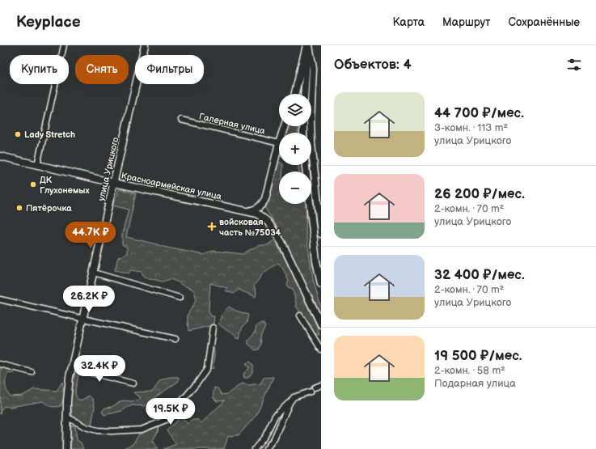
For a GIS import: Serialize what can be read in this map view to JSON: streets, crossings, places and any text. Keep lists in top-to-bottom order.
{
  "streets": {
    "main road": ["улица Урицкого", "Красноармейская улица"],
    "street": ["Галерная улица"]
  },
  "crossings": [
    ["улица Урицкого", "Красноармейская улица"]
  ],
  "places": {
    "other": ["Lady Stretch", "ДК Глухонемых", "Пятёрочка"],
    "health": ["войсковая часть №75034"]
  },
  "page": {
    "header": "Keyplace",
    "nav": ["Карта", "Маршрут", "Сохранённые"],
    "heading": "Объектов: 4",
    "chip": ["Купить", "Снять", "Фильтры"],
    "list": [
      {
        "name": "44 700 ₽/мес.",
        "note": "3-комн. · 113 m² · улица Урицкого"
      },
      {
        "name": "26 200 ₽/мес.",
        "note": "2-комн. · 70 m² · улица Урицкого"
      },
      {
        "name": "32 400 ₽/мес.",
        "note": "2-комн. · 70 m² · улица Урицкого"
      },
      {
        "name": "19 500 ₽/мес.",
        "note": "2-комн. · 58 m² · Подарная улица"
      }
    ],
    "map_buttons": ["+", "−"],
    "price": [
      "44.7K ₽",
      "26.2K ₽",
      "32.4K ₽",
      "19.5K ₽"
    ]
  }
}
